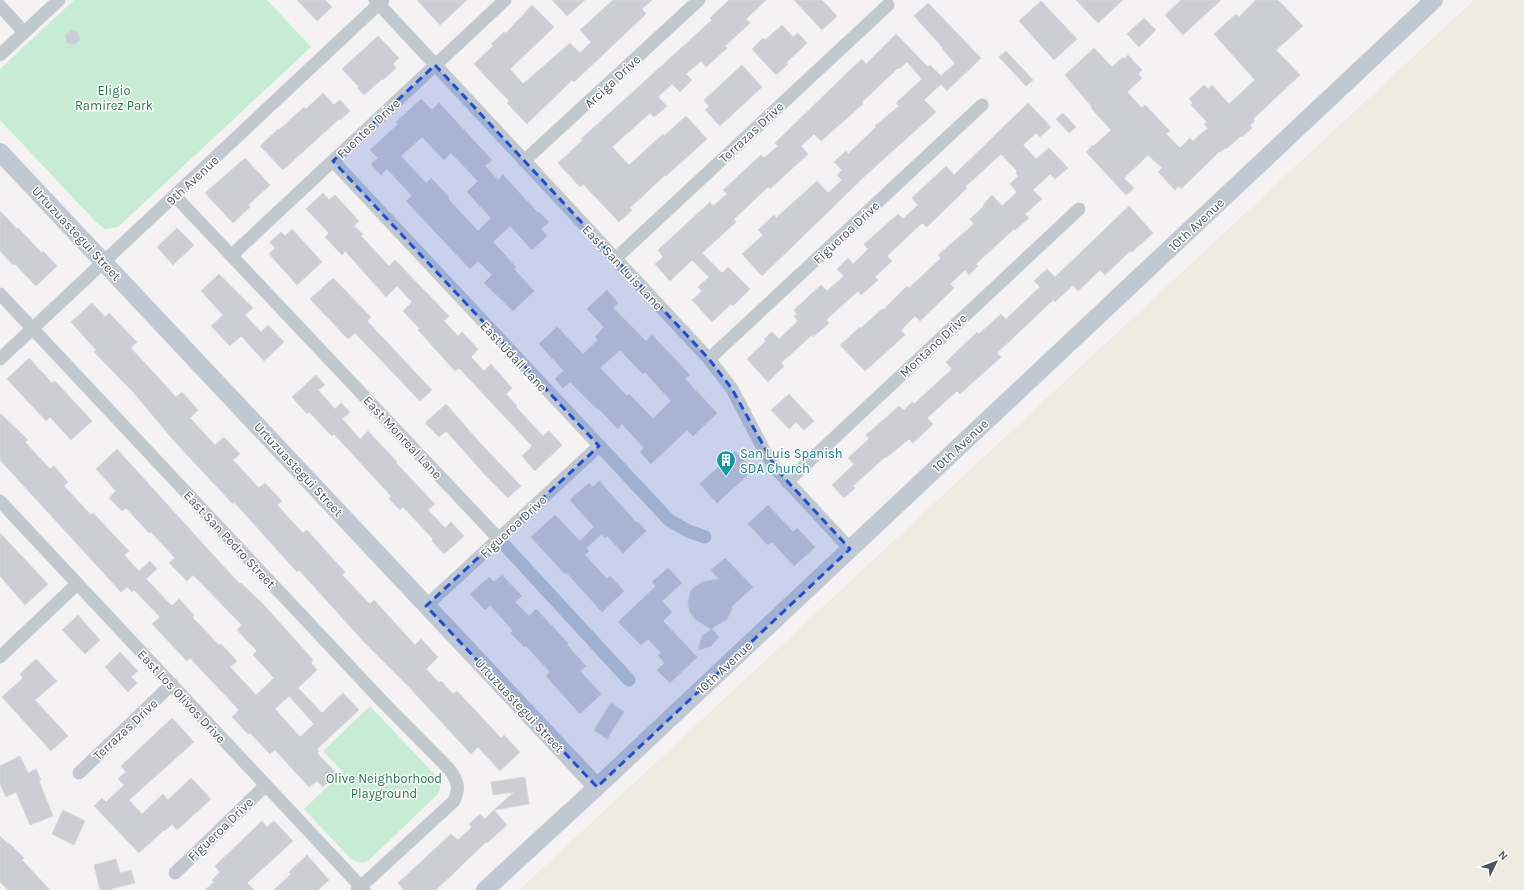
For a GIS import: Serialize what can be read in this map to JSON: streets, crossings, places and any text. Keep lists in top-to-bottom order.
{
  "streets": {
    "main road": ["10th Avenue", "Urtuzuastegui Street"],
    "street": [
      "Arciga Drive",
      "Fuentes Drive",
      "Terrazas Drive",
      "9th Avenue",
      "Figueroa Drive",
      "East San Luis Lane",
      "Montano Drive",
      "East Udall Lane",
      "East Monreal Lane",
      "East San Pedro Street",
      "East Los Olivos Drive"
    ]
  },
  "crossings": [
    ["Arciga Drive", "East San Luis Lane"],
    ["Fuentes Drive", "East San Luis Lane"],
    ["Fuentes Drive", "East Udall Lane"],
    ["Fuentes Drive", "East Monreal Lane"],
    ["Terrazas Drive", "East San Luis Lane"],
    ["Terrazas Drive", "East Los Olivos Drive"],
    ["9th Avenue", "Urtuzuastegui Street"],
    ["9th Avenue", "East San Luis Lane"],
    ["9th Avenue", "East Monreal Lane"],
    ["9th Avenue", "East San Pedro Street"],
    ["10th Avenue", "Urtuzuastegui Street"],
    ["10th Avenue", "East San Luis Lane"],
    ["Figueroa Drive", "Urtuzuastegui Street"],
    ["Figueroa Drive", "East San Luis Lane"],
    ["Figueroa Drive", "East Udall Lane"],
    ["Figueroa Drive", "East Monreal Lane"],
    ["Figueroa Drive", "East Los Olivos Drive"],
    ["East San Luis Lane", "Montano Drive"],
    ["East San Pedro Street", "East Los Olivos Drive"]
  ],
  "parks": ["Eligio Ramirez Park", "Olive Neighborhood Playground"],
  "places": {
    "building": ["San Luis Spanish SDA Church"]
  },
  "north": "top right"
}
